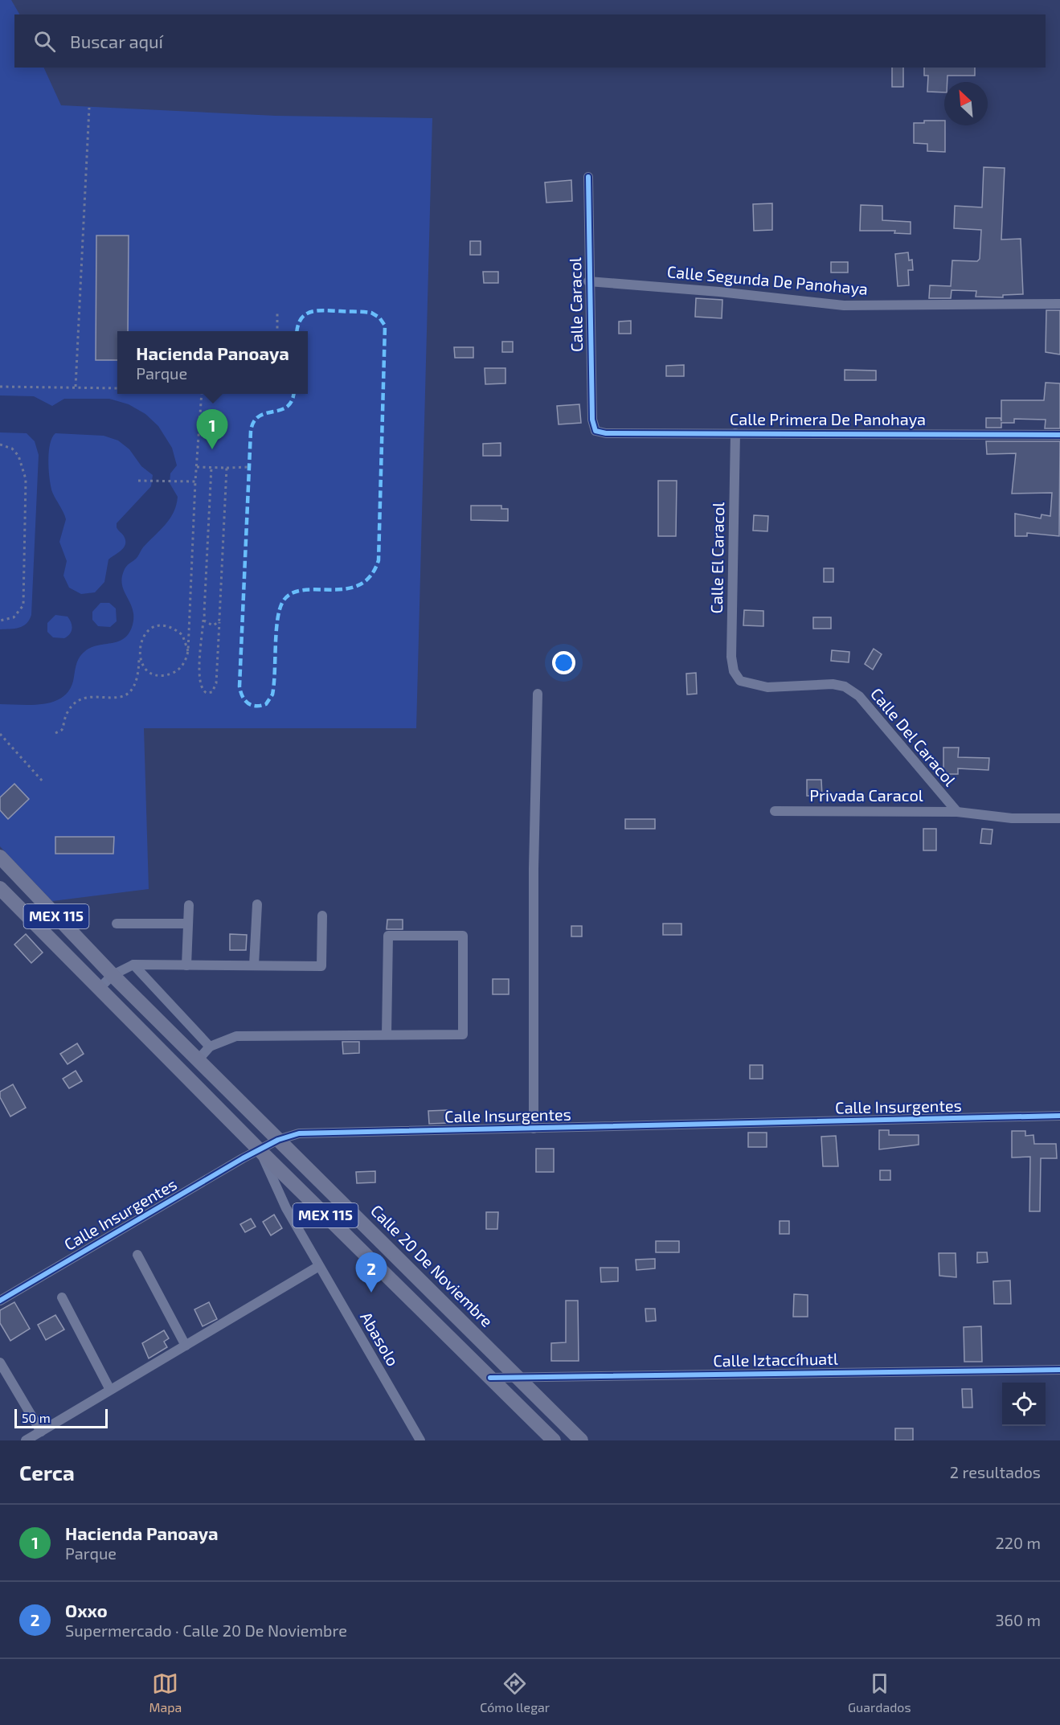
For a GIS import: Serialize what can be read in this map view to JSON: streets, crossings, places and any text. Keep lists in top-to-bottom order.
{
  "streets": {
    "main road": ["MEX 115", "Calle 20 De Noviembre"],
    "street": [
      "Calle Segunda De Panohaya",
      "Calle Caracol",
      "Calle Primera De Panohaya",
      "Calle El Caracol",
      "Calle Del Caracol",
      "Privada Caracol",
      "Calle Insurgentes",
      "Abasolo",
      "Calle Iztaccíhuatl"
    ]
  },
  "crossings": [
    ["Calle Segunda De Panohaya", "Calle Caracol"],
    ["Calle Caracol", "Calle Primera De Panohaya"],
    ["Calle Primera De Panohaya", "Calle El Caracol"],
    ["Calle El Caracol", "Calle Del Caracol"],
    ["Calle Del Caracol", "Privada Caracol"],
    ["MEX 115", "Calle Insurgentes"],
    ["MEX 115", "Calle 20 De Noviembre"],
    ["MEX 115", "Abasolo"],
    ["MEX 115", "Calle Iztaccíhuatl"],
    ["Calle Insurgentes", "Calle 20 De Noviembre"],
    ["Calle Insurgentes", "Abasolo"],
    ["Calle 20 De Noviembre", "Calle Iztaccíhuatl"]
  ],
  "scale_bar": "50 m",
  "north": "top left",
  "page": {
    "search": "Buscar aquí",
    "popup": ["Hacienda Panoaya", "Parque"],
    "pins": ["1", "2"],
    "scale": "50 m",
    "heading": ["Cerca", "2 resultados"],
    "list": [
      {
        "mark": "1",
        "name": "Hacienda Panoaya",
        "note": "Parque",
        "value": "220 m"
      },
      {
        "mark": "2",
        "name": "Oxxo",
        "note": "Supermercado · Calle 20 De Noviembre",
        "value": "360 m"
      }
    ],
    "nav": ["Mapa", "Cómo llegar", "Guardados"]
  }
}
